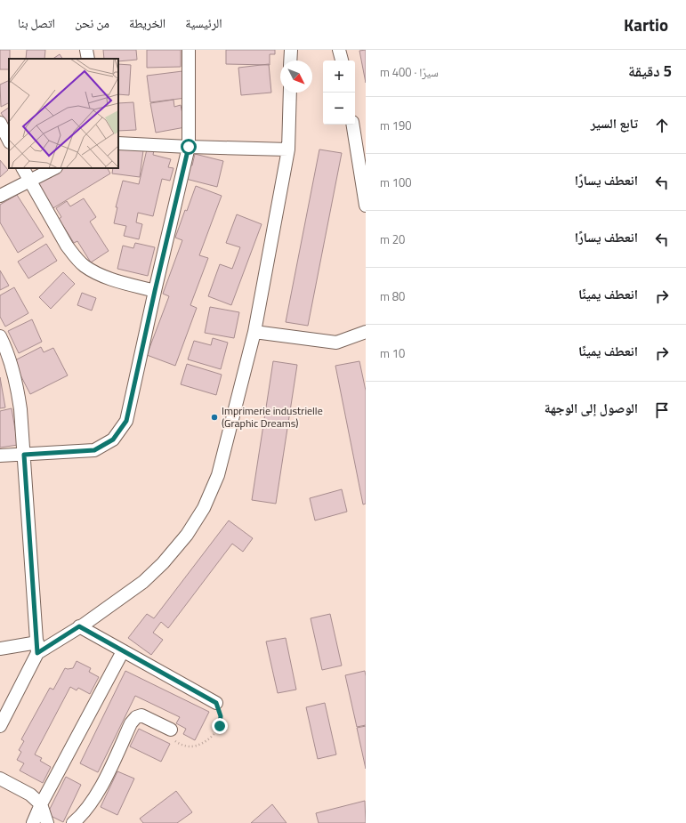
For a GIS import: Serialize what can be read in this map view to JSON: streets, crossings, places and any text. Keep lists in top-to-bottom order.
{
  "places": ["Imprimerie industrielle (Graphic Dreams)"],
  "north": "bottom right",
  "page": {
    "header": "Kartio",
    "nav": [
      "الرئيسية",
      "الخريطة",
      "من نحن",
      "اتصل بنا"
    ],
    "heading": ["5 دقيقة", "سيرًا · 400 m"],
    "map_buttons": ["+", "−"],
    "list": [
      ["تابع السير", "190 m"],
      ["انعطف يسارًا", "100 m"],
      ["انعطف يسارًا", "20 m"],
      ["انعطف يمينًا", "80 m"],
      ["انعطف يمينًا", "10 m"],
      "الوصول إلى الوجهة"
    ]
  }
}
